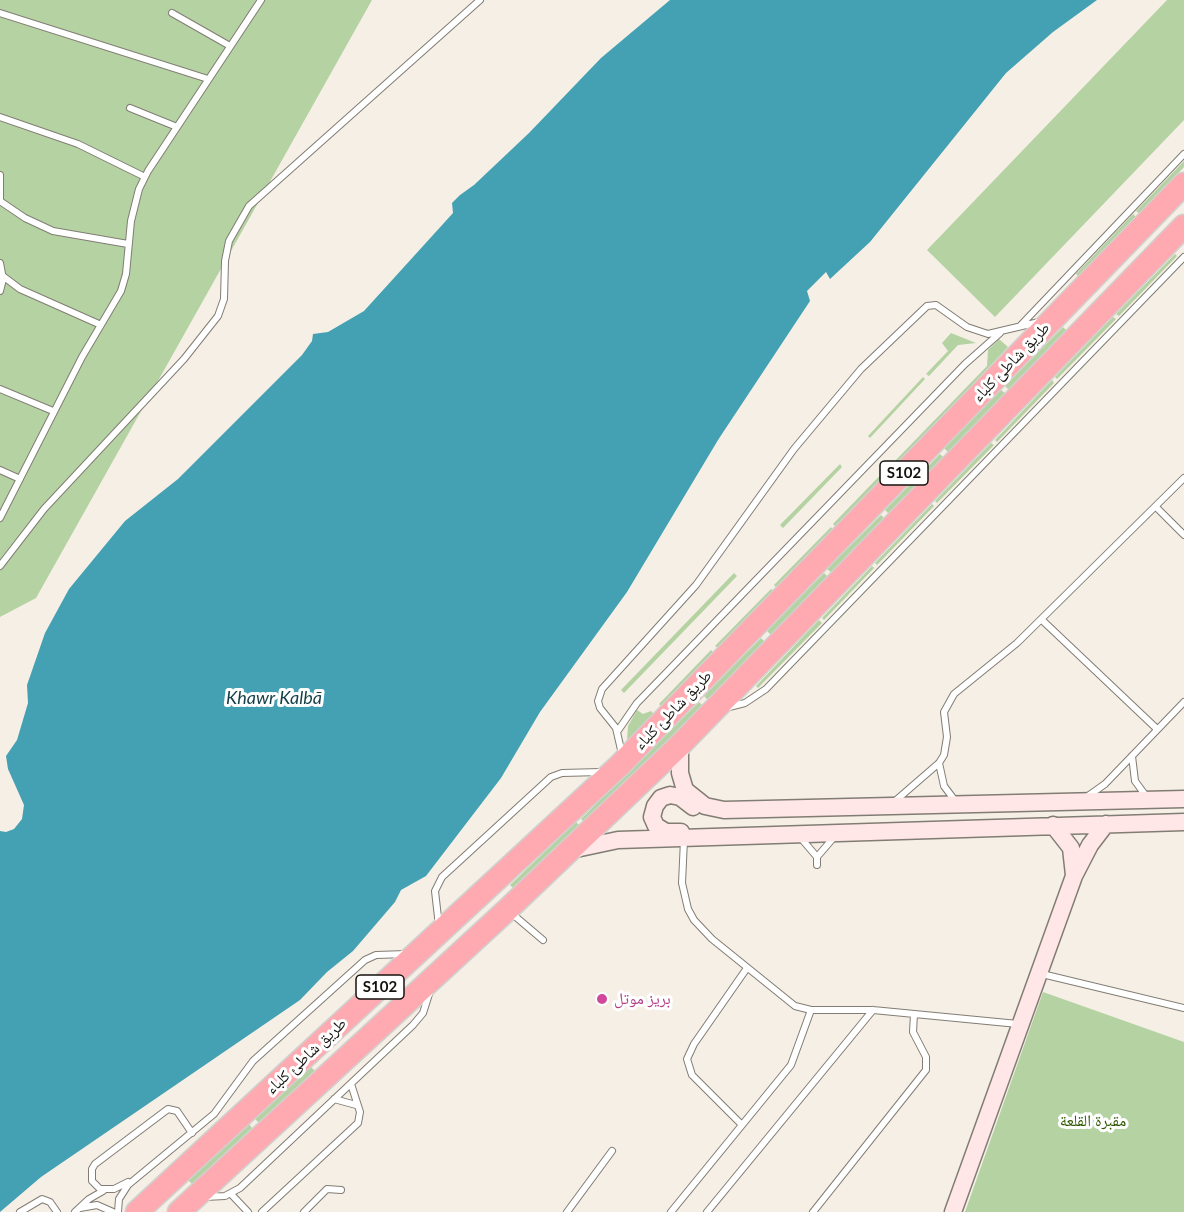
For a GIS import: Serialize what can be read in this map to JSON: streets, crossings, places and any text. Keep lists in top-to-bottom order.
{
  "streets": {
    "highway": ["طريق شاطئ كلباء", "S102"]
  },
  "water": ["Khawr Kalbā"],
  "parks": ["مقبرة القلعة"],
  "places": ["بريز موتل"]
}
